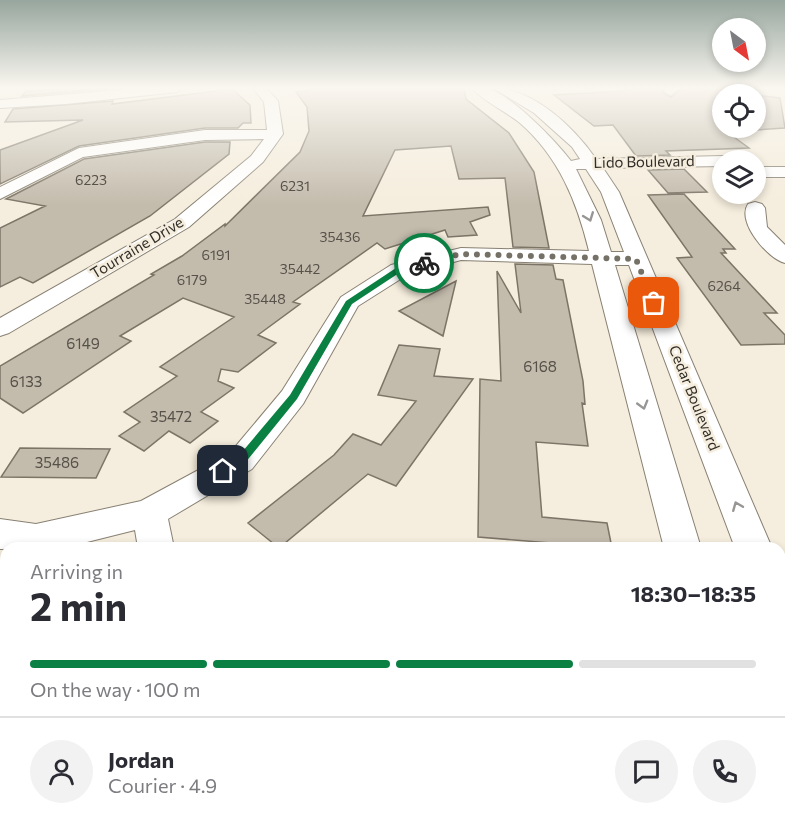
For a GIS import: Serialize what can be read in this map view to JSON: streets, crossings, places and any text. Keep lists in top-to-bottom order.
{
  "streets": {
    "street": ["Lido Boulevard", "Tourraine Drive", "Cedar Boulevard"]
  },
  "crossings": [
    ["Lido Boulevard", "Cedar Boulevard"]
  ],
  "house_numbers": [
    "6223",
    "6231",
    "35436",
    "6191",
    "35442",
    "6179",
    "6264",
    "35448",
    "6149",
    "6168",
    "6133",
    "35472",
    "35486"
  ],
  "north": "bottom right",
  "page": {
    "heading": ["2 min", "Arriving in", "18:30–18:35"],
    "panel": ["Jordan", "Courier · 4.9"],
    "bar": "On the way · 100 m"
  }
}
